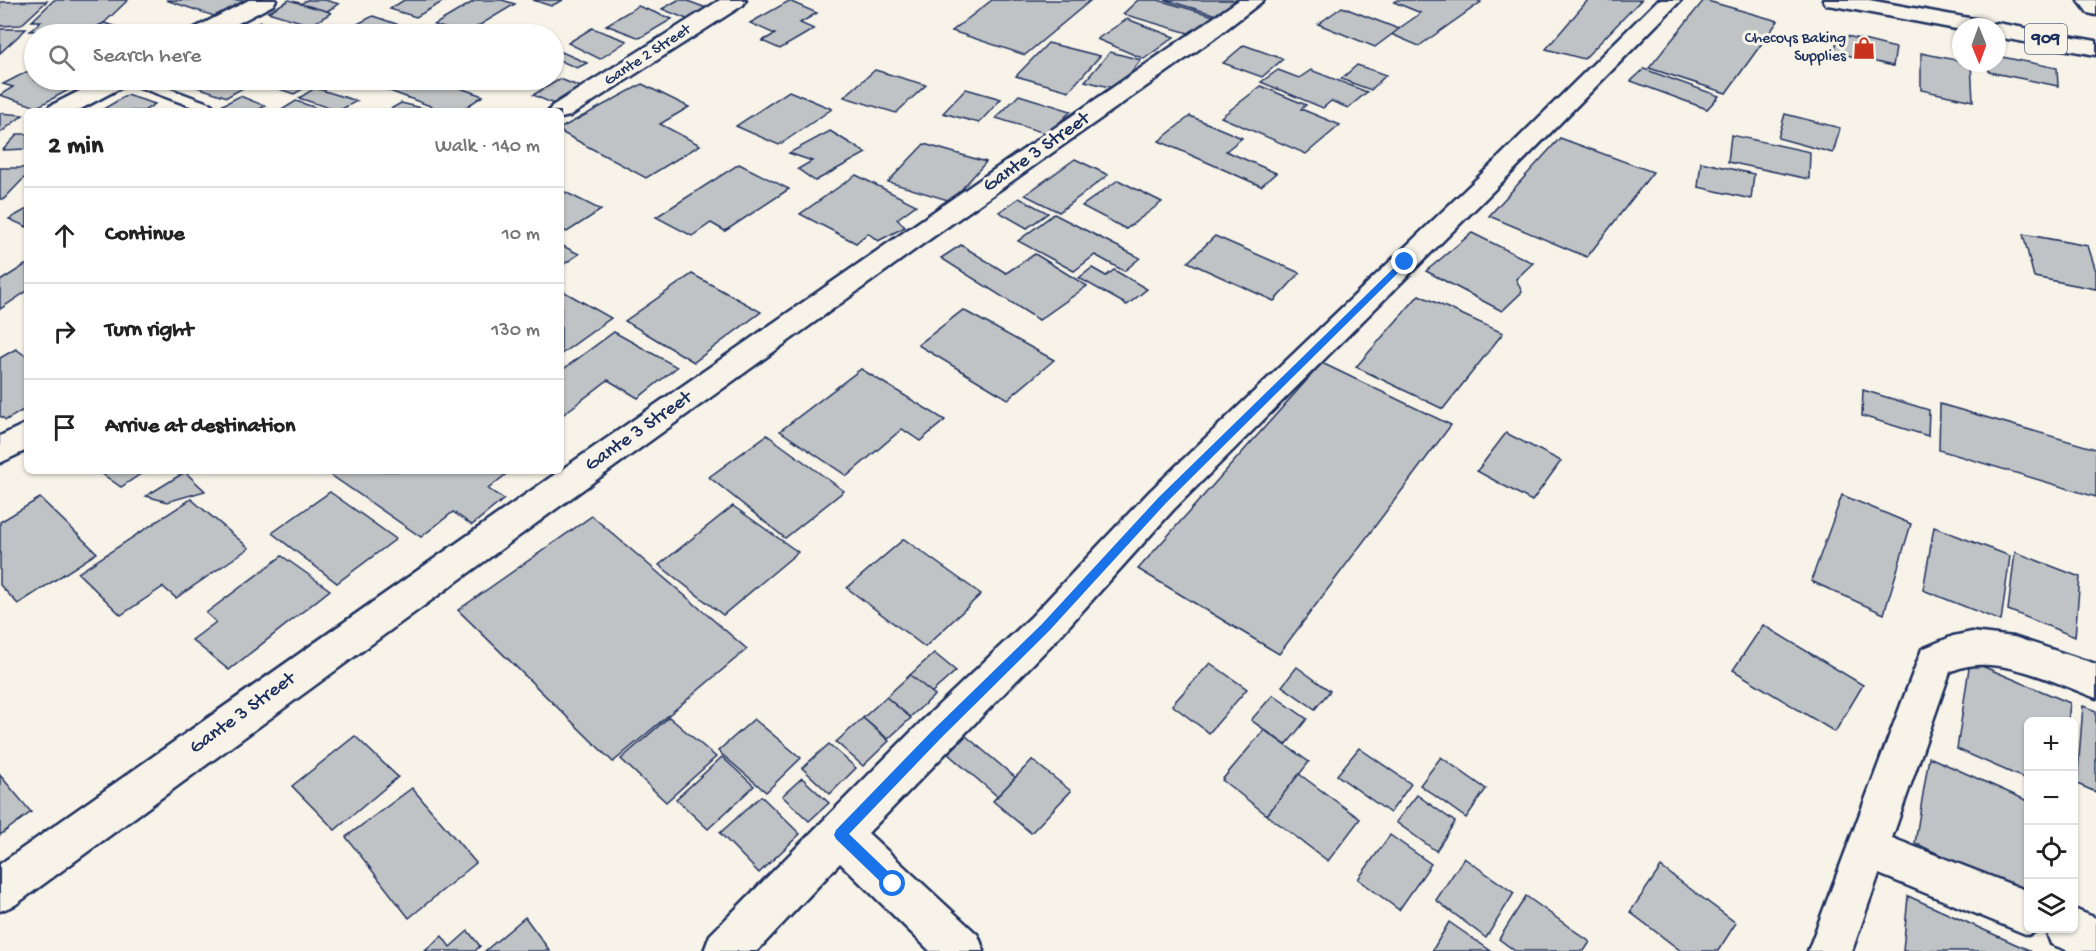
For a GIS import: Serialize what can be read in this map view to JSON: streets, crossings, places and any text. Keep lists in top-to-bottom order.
{
  "streets": {
    "main road": ["909", "Gante 2 Street", "Gante 3 Street"]
  },
  "places": {
    "shop": ["Checoys Baking Supplies"]
  },
  "north": "bottom",
  "page": {
    "search": "Search here",
    "heading": ["2 min", "Walk · 140 m"],
    "list": [
      ["Continue", "10 m"],
      ["Turn right", "130 m"],
      "Arrive at destination"
    ],
    "map_buttons": ["+", "−"]
  }
}
